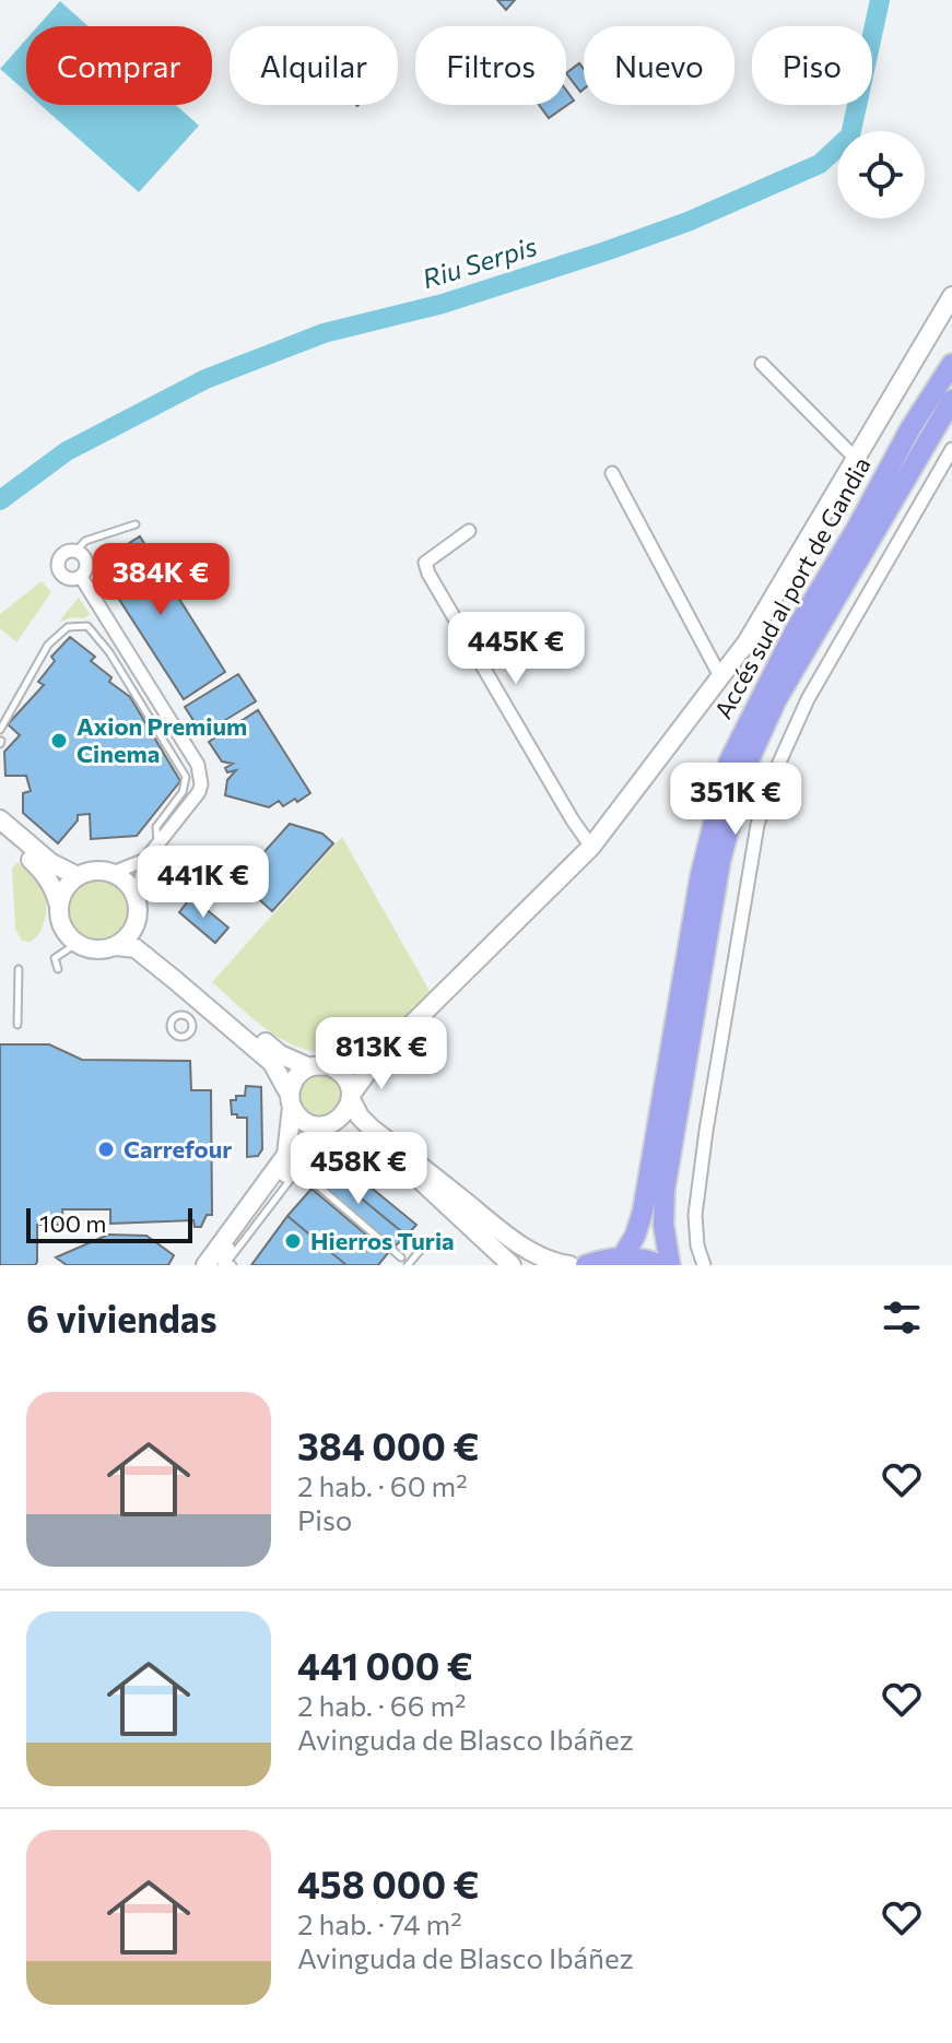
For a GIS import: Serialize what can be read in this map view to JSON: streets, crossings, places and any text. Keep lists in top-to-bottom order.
{
  "streets": {
    "highway": ["Accés sud al port de Gandia"]
  },
  "water": ["Riu Serpis"],
  "places": ["Axion Premium Cinema", "Carrefour", "Hierros Turia"],
  "scale_bar": "100 m",
  "page": {
    "chip": [
      "Comprar",
      "Alquilar",
      "Filtros",
      "Nuevo",
      "Piso"
    ],
    "price": [
      "384K €",
      "445K €",
      "351K €",
      "441K €",
      "813K €",
      "458K €"
    ],
    "scale": "100 m",
    "heading": "6 viviendas",
    "list": [
      {
        "name": "384 000 €",
        "note": "2 hab. · 60 m² · Piso"
      },
      {
        "name": "441 000 €",
        "note": "2 hab. · 66 m² · Avinguda de Blasco Ibáñez"
      },
      {
        "name": "458 000 €",
        "note": "2 hab. · 74 m² · Avinguda de Blasco Ibáñez"
      }
    ]
  }
}
